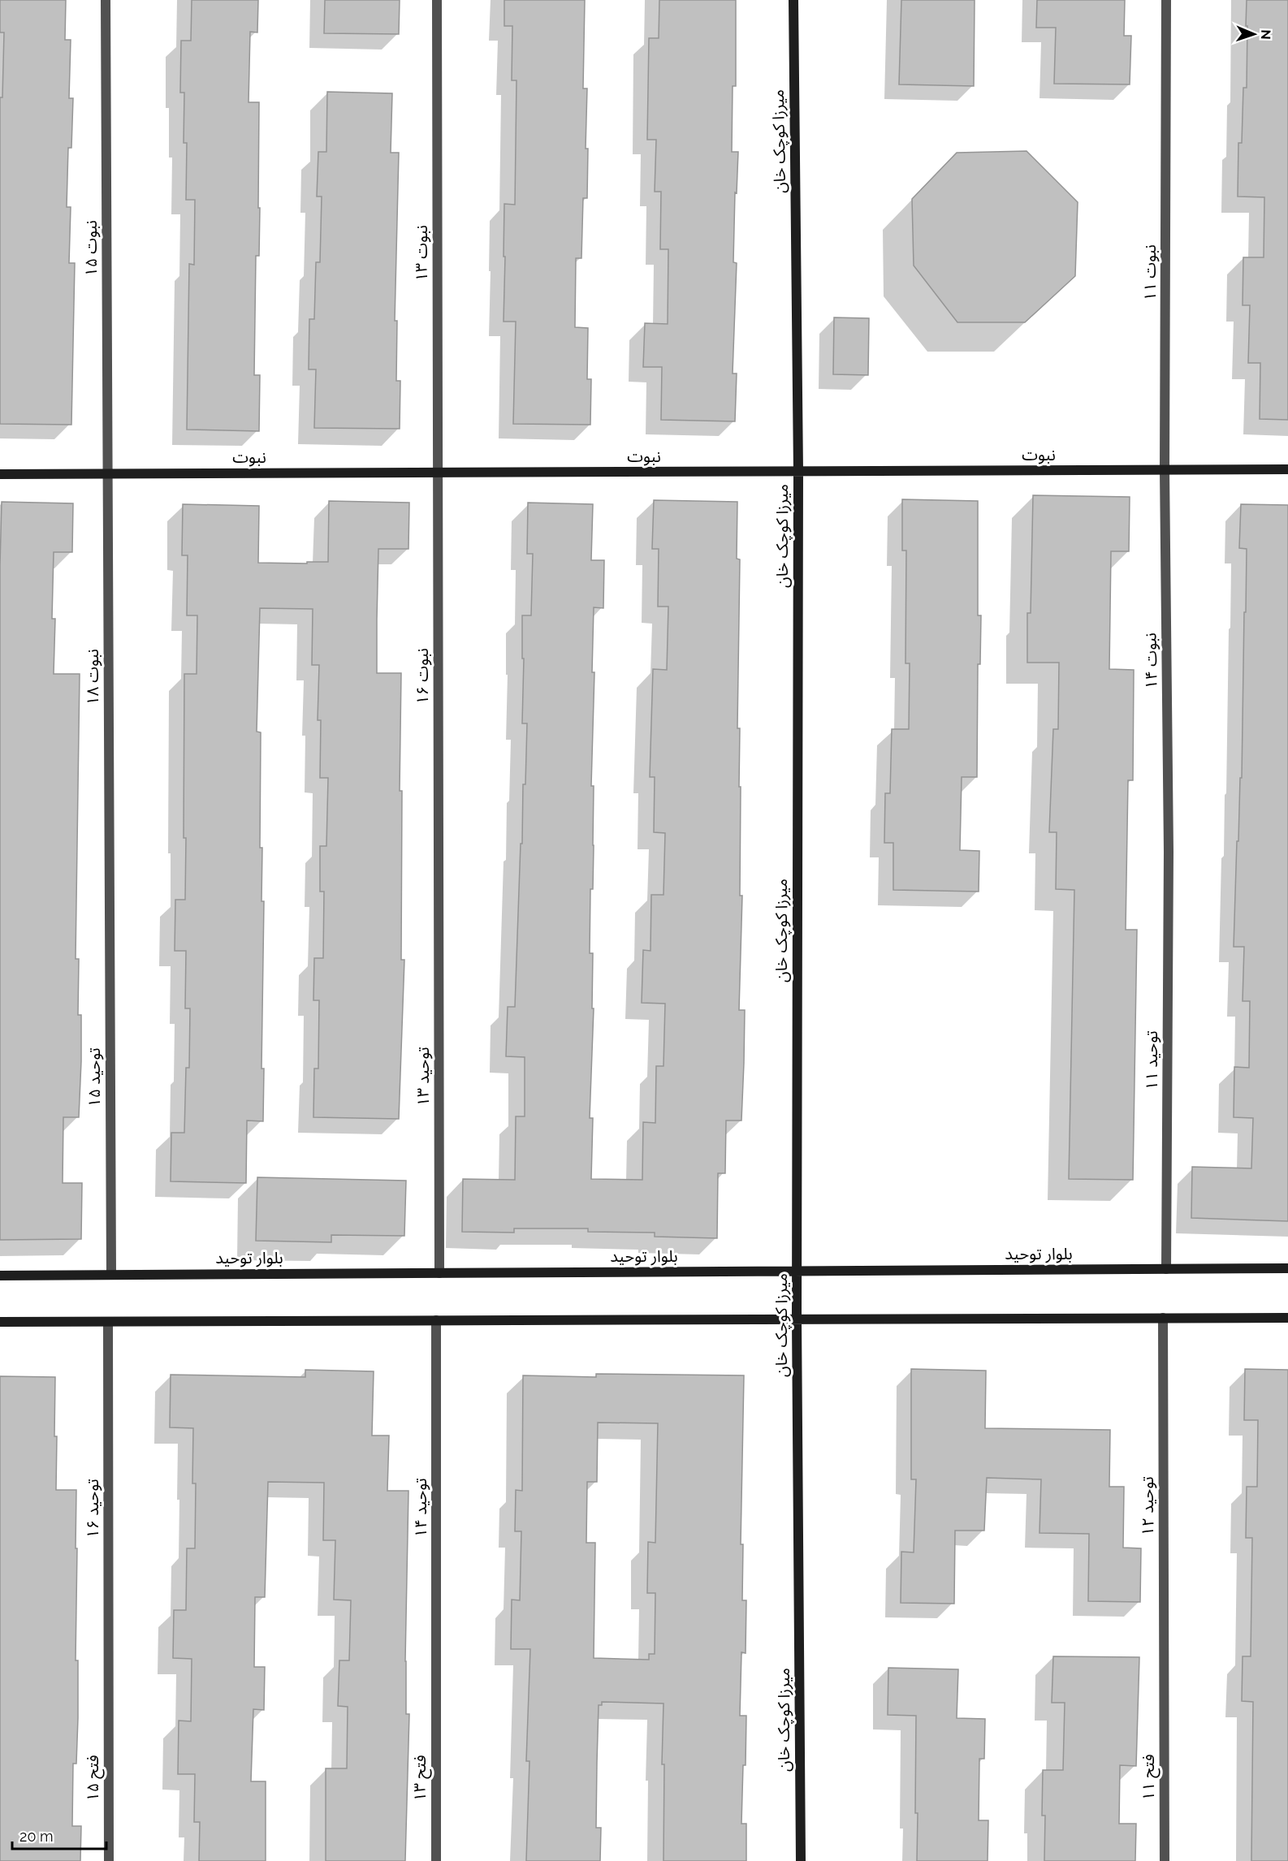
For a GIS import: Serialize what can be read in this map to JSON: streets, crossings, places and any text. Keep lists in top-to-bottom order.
{
  "streets": {
    "street": [
      "میرزا کوچک خان",
      "نبوت ۱۵",
      "نبوت ۱۳",
      "نبوت ۱۱",
      "نبوت",
      "نبوت ۱۴",
      "نبوت ۱۶",
      "نبوت ۱۸",
      "توحید ۱۱",
      "توحید ۱۳",
      "توحید ۱۵",
      "بلوار توحید",
      "توحید ۱۲",
      "توحید ۱۴",
      "توحید ۱۶",
      "فتح ۱۱",
      "فتح ۱۵",
      "فتح ۱۳"
    ]
  },
  "crossings": [
    ["میرزا کوچک خان", "نبوت"],
    ["میرزا کوچک خان", "بلوار توحید"],
    ["نبوت ۱۵", "نبوت"],
    ["نبوت ۱۵", "نبوت ۱۸"],
    ["نبوت ۱۳", "نبوت"],
    ["نبوت ۱۳", "نبوت ۱۶"],
    ["نبوت ۱۱", "نبوت"],
    ["نبوت ۱۱", "نبوت ۱۴"],
    ["نبوت", "نبوت ۱۴"],
    ["نبوت", "نبوت ۱۶"],
    ["نبوت", "نبوت ۱۸"],
    ["نبوت ۱۴", "توحید ۱۱"],
    ["نبوت ۱۶", "توحید ۱۳"],
    ["نبوت ۱۸", "توحید ۱۵"],
    ["توحید ۱۱", "بلوار توحید"],
    ["توحید ۱۳", "بلوار توحید"],
    ["توحید ۱۵", "بلوار توحید"],
    ["توحید ۱۲", "فتح ۱۱"],
    ["توحید ۱۴", "فتح ۱۳"],
    ["توحید ۱۶", "فتح ۱۵"]
  ],
  "scale_bar": "20 m",
  "north": "right"
}
